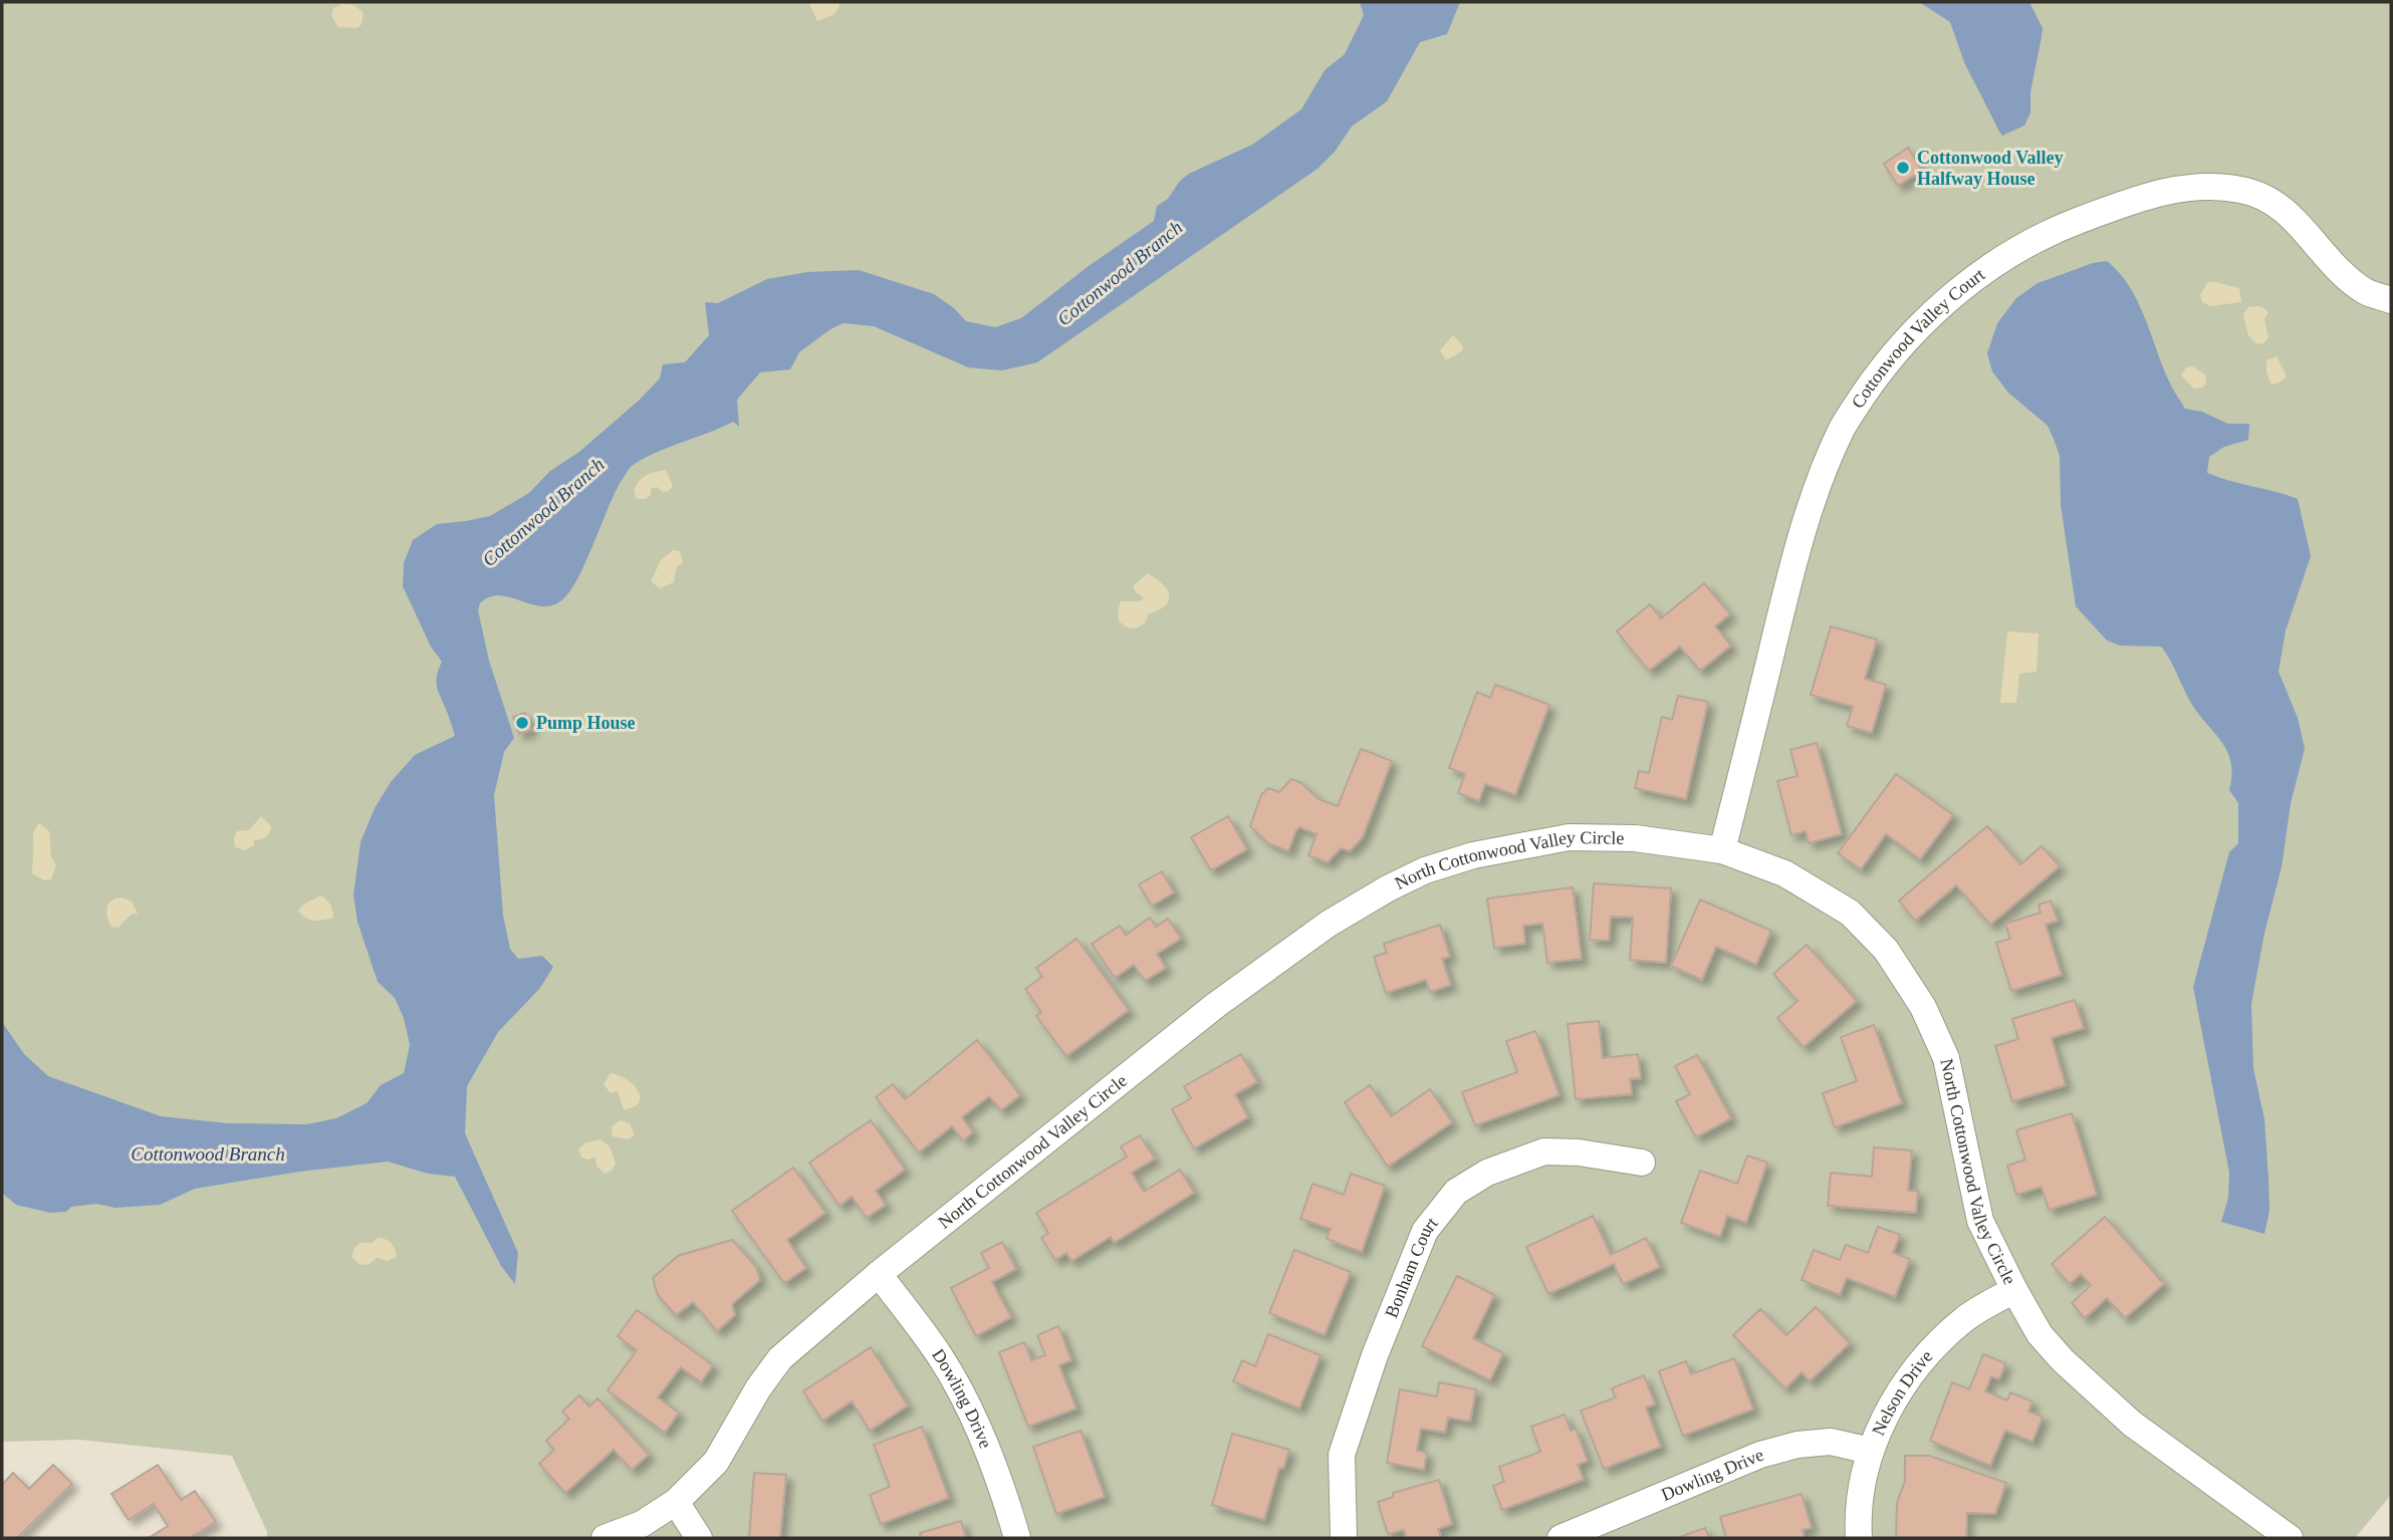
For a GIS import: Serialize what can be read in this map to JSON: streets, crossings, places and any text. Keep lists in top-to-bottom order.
{
  "streets": {
    "street": [
      "Cottonwood Valley Court",
      "North Cottonwood Valley Circle",
      "Bonham Court",
      "Nelson Drive",
      "Dowling Drive"
    ]
  },
  "crossings": [
    ["Cottonwood Valley Court", "North Cottonwood Valley Circle"],
    ["North Cottonwood Valley Circle", "Nelson Drive"],
    ["North Cottonwood Valley Circle", "Dowling Drive"],
    ["Nelson Drive", "Dowling Drive"]
  ],
  "water": ["Cottonwood Branch"],
  "places": ["Cottonwood Valley Halfway House", "Pump House"]
}
